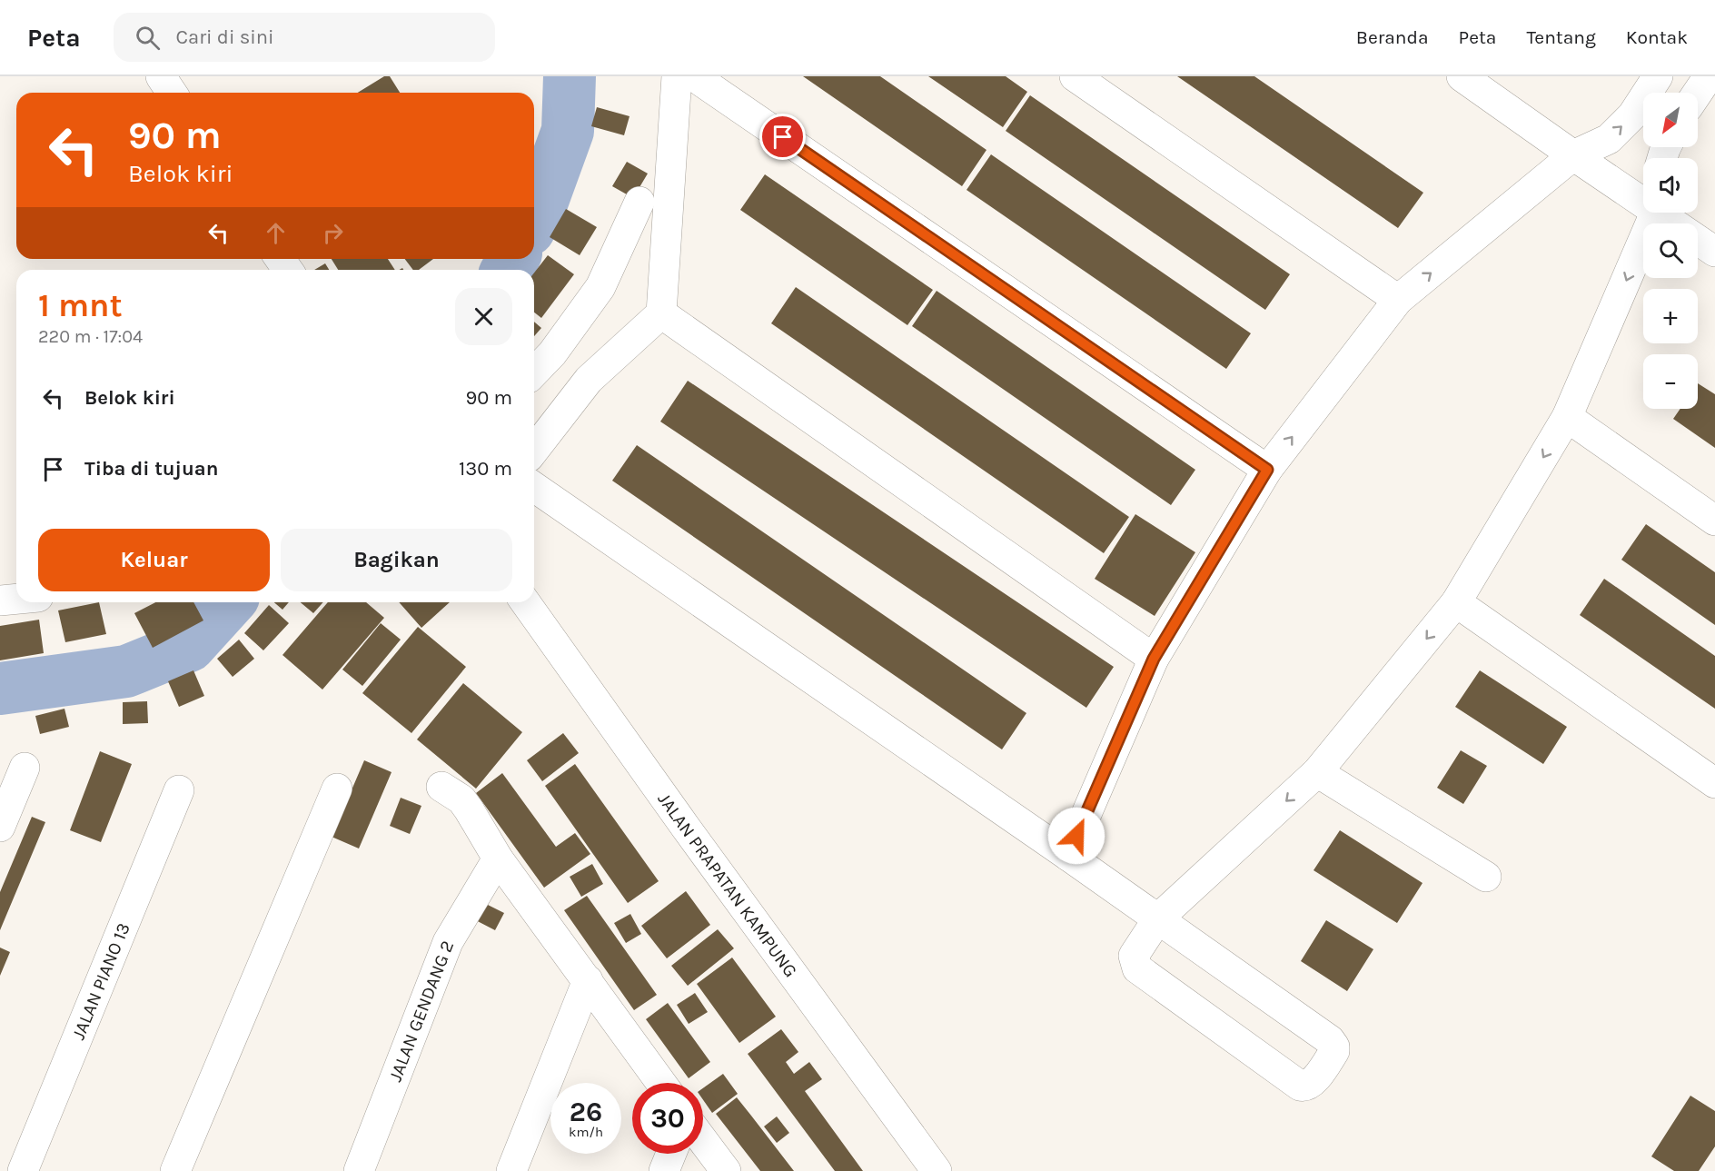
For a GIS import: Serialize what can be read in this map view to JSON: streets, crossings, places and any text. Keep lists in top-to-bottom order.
{
  "streets": {
    "street": ["JALAN PRAPATAN KAMPUNG", "JALAN PIANO 13", "JALAN GENDANG 2"]
  },
  "north": "bottom left",
  "page": {
    "header": "Peta",
    "search": "Cari di sini",
    "nav": [
      "Beranda",
      "Peta",
      "Tentang",
      "Kontak"
    ],
    "map_buttons": ["+", "−"],
    "turn": ["90 m", "Belok kiri"],
    "heading": ["1 mnt", "220 m · 17:04"],
    "list": [
      {
        "name": "Belok kiri",
        "value": "90 m"
      },
      {
        "name": "Tiba di tujuan",
        "value": "130 m"
      }
    ],
    "buttons": ["Keluar", "Bagikan"],
    "speed": "26 km/h",
    "limit": "30"
  }
}
